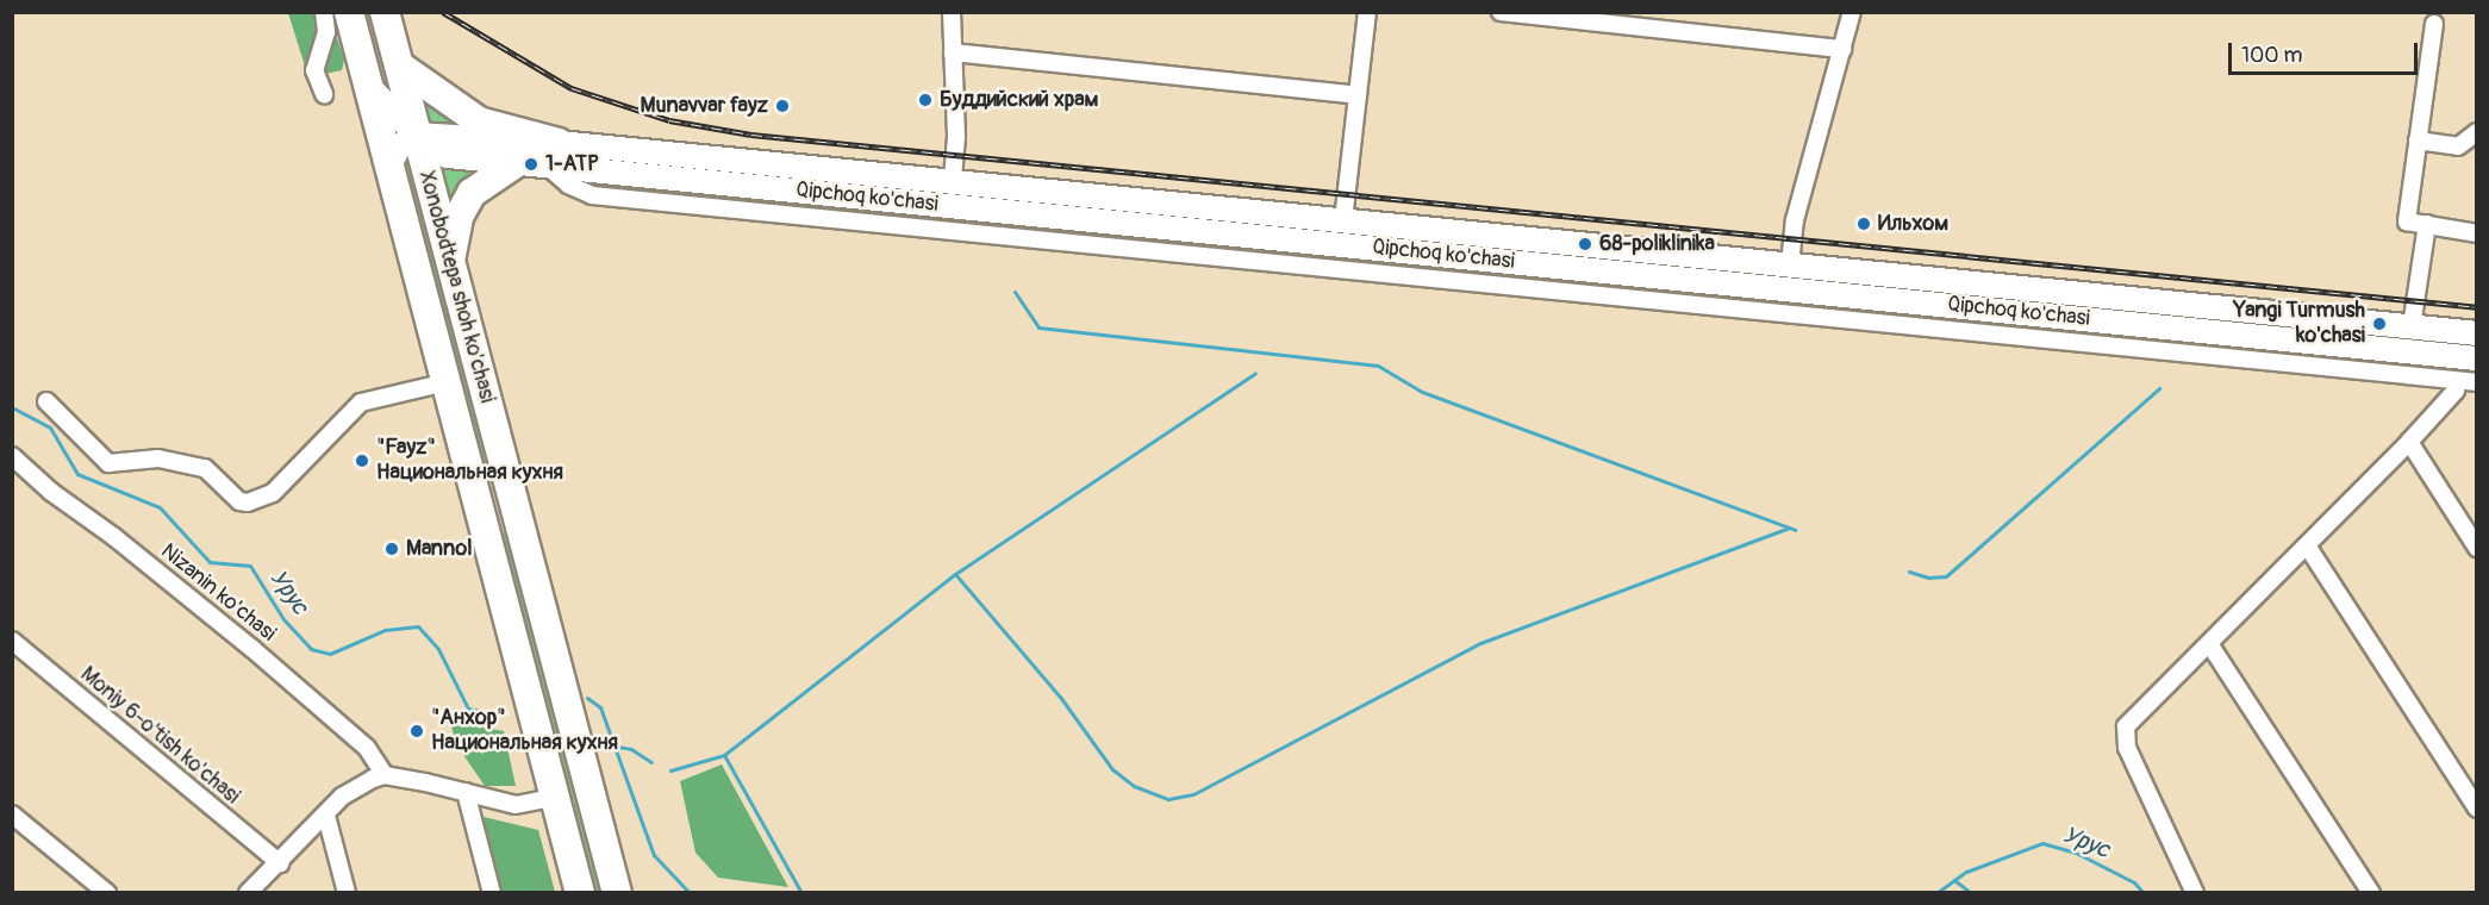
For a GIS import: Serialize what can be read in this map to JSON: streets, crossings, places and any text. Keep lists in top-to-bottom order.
{
  "streets": {
    "highway": ["Xonobodtepa shoh ko'chasi"],
    "main road": ["Qipchoq ko'chasi"],
    "street": ["Nizanin ko'chasi", "Moniy 6-o'tish ko'chasi"]
  },
  "crossings": [
    ["Qipchoq ko'chasi", "Xonobodtepa shoh ko'chasi"]
  ],
  "water": ["Урус"],
  "places": [
    "Буддийский храм",
    "Munavvar fayz",
    "1-ATP",
    "Ильхом",
    "68-poliklinika",
    "Yangi Turmush ko'chasi",
    "\"Fayz\" Национальная кухня",
    "Mannol",
    "\"Анхор\" Национальная кухня"
  ],
  "scale_bar": "100 m"
}
